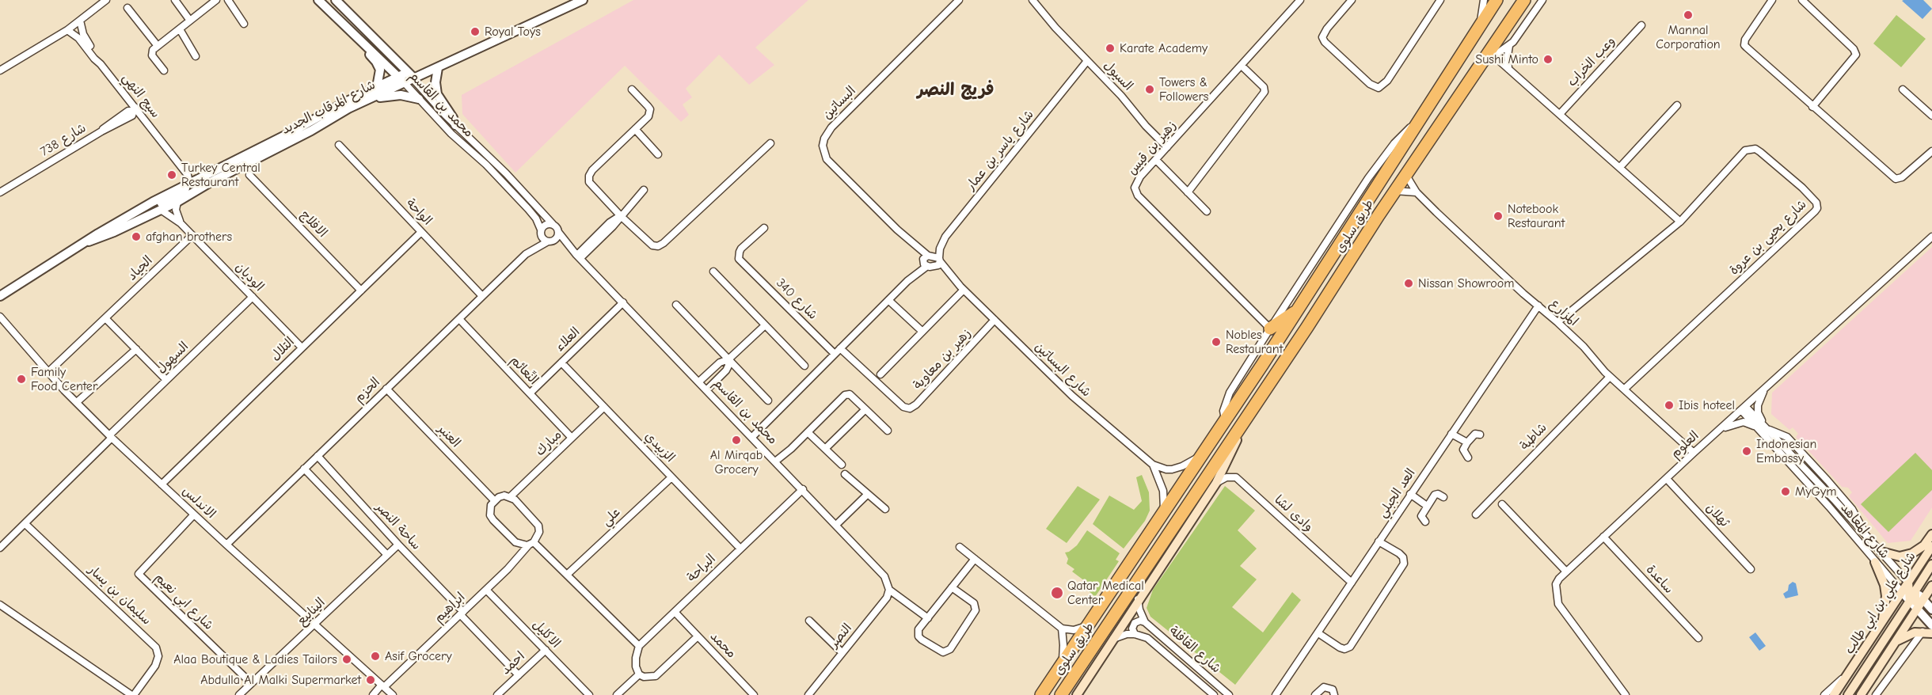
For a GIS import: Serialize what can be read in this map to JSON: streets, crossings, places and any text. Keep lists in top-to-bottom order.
{
  "streets": {
    "highway": ["طريق سلوى"],
    "main road": ["شارع علي بن ابي طالب"],
    "street": [
      "وعب الخراب",
      "السيول",
      "سيج النهي",
      "البساتين",
      "محمد بن القاسم",
      "شارع المرقاب الجديد",
      "شارع 738",
      "زهير بن قيس",
      "شارع ياسر بن عمار",
      "الواحة",
      "الافلاج",
      "شارع يحيى بن عروة",
      "الجياد",
      "الوديان",
      "شارع 340",
      "المزارع",
      "العلاء",
      "التلال",
      "السهول",
      "زهير بن معاوية",
      "شارع البساتين",
      "النًعائم",
      "الحزم",
      "العنبر",
      "شاطبة",
      "مبارك",
      "العلوم",
      "الزبيدي",
      "العد الجبلي",
      "الاندلس",
      "وادى لشا",
      "ثهلان",
      "علي",
      "ساحة النصر",
      "شارع المعاهد",
      "البراحة",
      "ساعدة",
      "سليمان بن يسار",
      "شارع ابي نعيم",
      "ابراهيم",
      "الينابيع",
      "الاكليل",
      "النصر",
      "محمد",
      "شارع القافلة",
      "احمد"
    ]
  },
  "crossings": [
    ["السيول", "زهير بن قيس"],
    ["السيول", "شارع ياسر بن عمار"],
    ["سيج النهي", "شارع المرقاب الجديد"],
    ["سيج النهي", "شارع 738"],
    ["البساتين", "شارع البساتين"],
    ["محمد بن القاسم", "شارع المرقاب الجديد"],
    ["محمد بن القاسم", "العلاء"],
    ["محمد بن القاسم", "الحزم"],
    ["محمد بن القاسم", "البراحة"],
    ["محمد بن القاسم", "النصر"],
    ["شارع المرقاب الجديد", "الوديان"],
    ["زهير بن قيس", "طريق سلوى"],
    ["شارع ياسر بن عمار", "شارع البساتين"],
    ["الواحة", "التلال"],
    ["الواحة", "الحزم"],
    ["الافلاج", "التلال"],
    ["طريق سلوى", "المزارع"],
    ["طريق سلوى", "شارع البساتين"],
    ["طريق سلوى", "وادى لشا"],
    ["شارع يحيى بن عروة", "المزارع"],
    ["الجياد", "الوديان"],
    ["الجياد", "الاندلس"],
    ["الوديان", "التلال"],
    ["الوديان", "السهول"],
    ["المزارع", "شاطبة"],
    ["المزارع", "العلوم"],
    ["المزارع", "العد الجبلي"],
    ["العلاء", "النًعائم"],
    ["العلاء", "الزبيدي"],
    ["التلال", "الاندلس"],
    ["السهول", "الاندلس"],
    ["السهول", "سليمان بن يسار"],
    ["زهير بن معاوية", "شارع البساتين"],
    ["النًعائم", "الحزم"],
    ["النًعائم", "مبارك"],
    ["الحزم", "العنبر"],
    ["الحزم", "الاندلس"],
    ["الحزم", "ساحة النصر"],
    ["مبارك", "الزبيدي"],
    ["العلوم", "ثهلان"],
    ["العلوم", "شارع المعاهد"],
    ["العلوم", "ساعدة"],
    ["الزبيدي", "علي"],
    ["الزبيدي", "البراحة"],
    ["العد الجبلي", "وادى لشا"],
    ["الاندلس", "شارع ابي نعيم"],
    ["الاندلس", "ابراهيم"],
    ["الاندلس", "الينابيع"],
    ["ساحة النصر", "ابراهيم"],
    ["ساحة النصر", "الينابيع"],
    ["ساحة النصر", "احمد"],
    ["شارع المعاهد", "شارع علي بن ابي طالب"],
    ["البراحة", "محمد"],
    ["شارع ابي نعيم", "الينابيع"],
    ["ابراهيم", "الاكليل"],
    ["الاكليل", "احمد"]
  ],
  "districts": ["فريج النصر"],
  "places": [
    "Mannal Corporation",
    "Royal Toys",
    "Karate Academy",
    "Sushi Minto",
    "Towers & Followers",
    "Turkey Central Restaurant",
    "Notebook Restaurant",
    "afghan brothers",
    "Nissan Showroom",
    "Nobles Restaurant",
    "Family Food Center",
    "Ibis hoteel",
    "Al Mirqab Grocery",
    "Indonesian Embassy",
    "MyGym",
    "Qatar Medical Center",
    "Asif Grocery",
    "Alaa Boutique & Ladies Tailors",
    "Abdulla Al Malki Supermarket"
  ]
}
